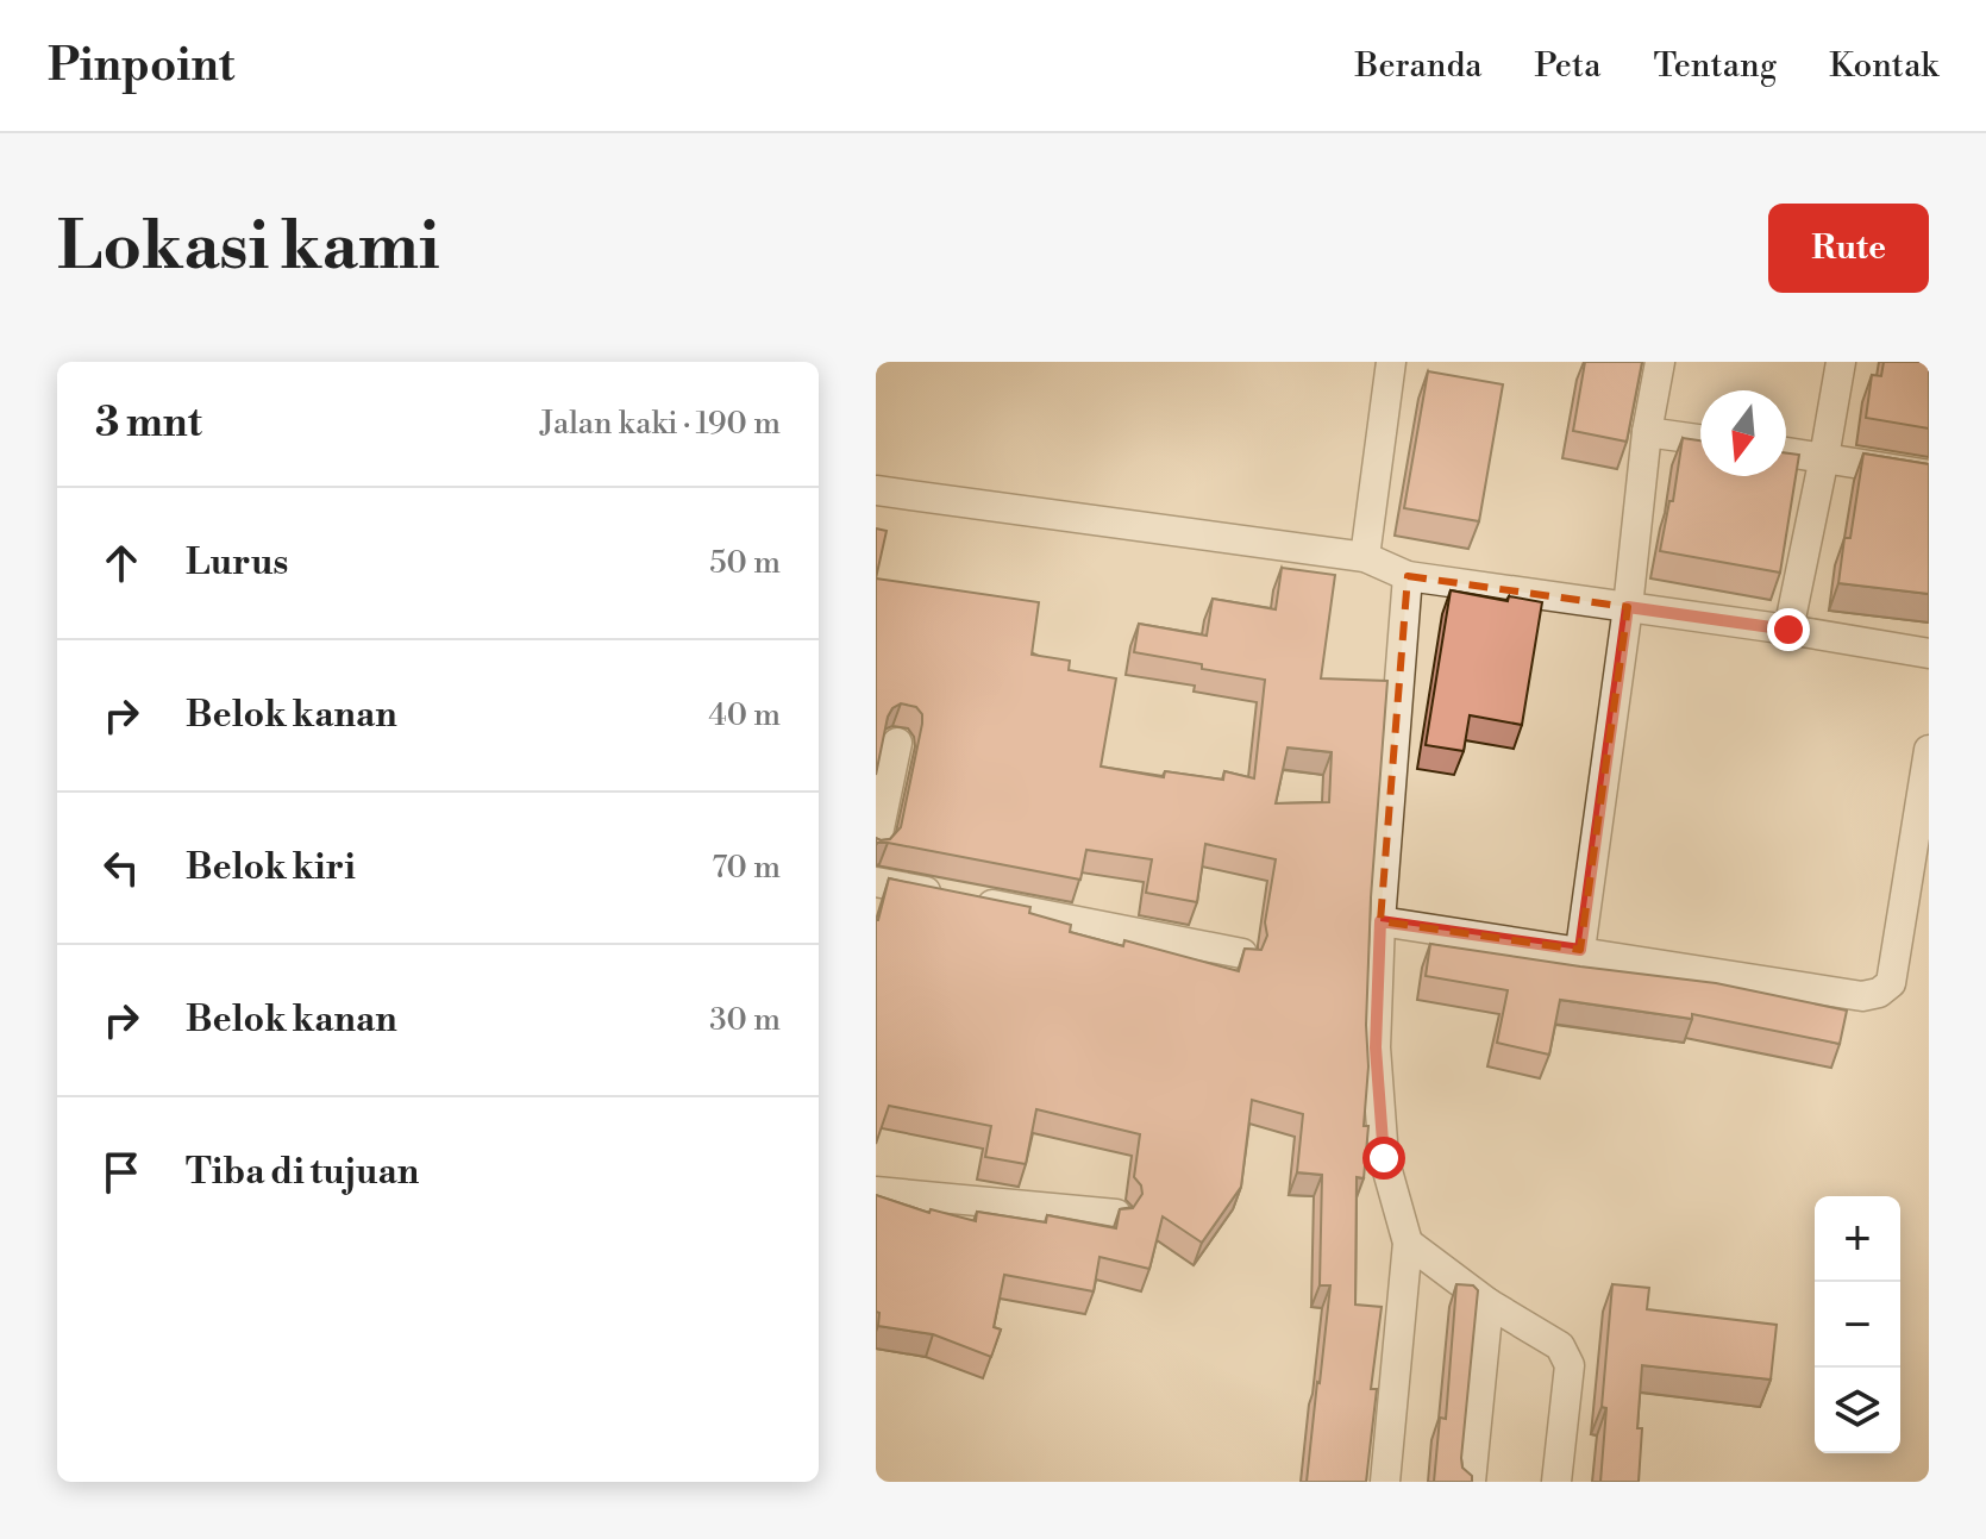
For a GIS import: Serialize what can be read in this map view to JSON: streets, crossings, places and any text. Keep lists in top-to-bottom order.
{
  "north": "bottom",
  "page": {
    "header": "Pinpoint",
    "nav": [
      "Beranda",
      "Peta",
      "Tentang",
      "Kontak"
    ],
    "buttons": "Rute",
    "title": "Lokasi kami",
    "heading": ["3 mnt", "Jalan kaki · 190 m"],
    "list": [
      ["Lurus", "50 m"],
      ["Belok kanan", "40 m"],
      ["Belok kiri", "70 m"],
      ["Belok kanan", "30 m"],
      "Tiba di tujuan"
    ],
    "map_buttons": ["+", "−"]
  }
}
